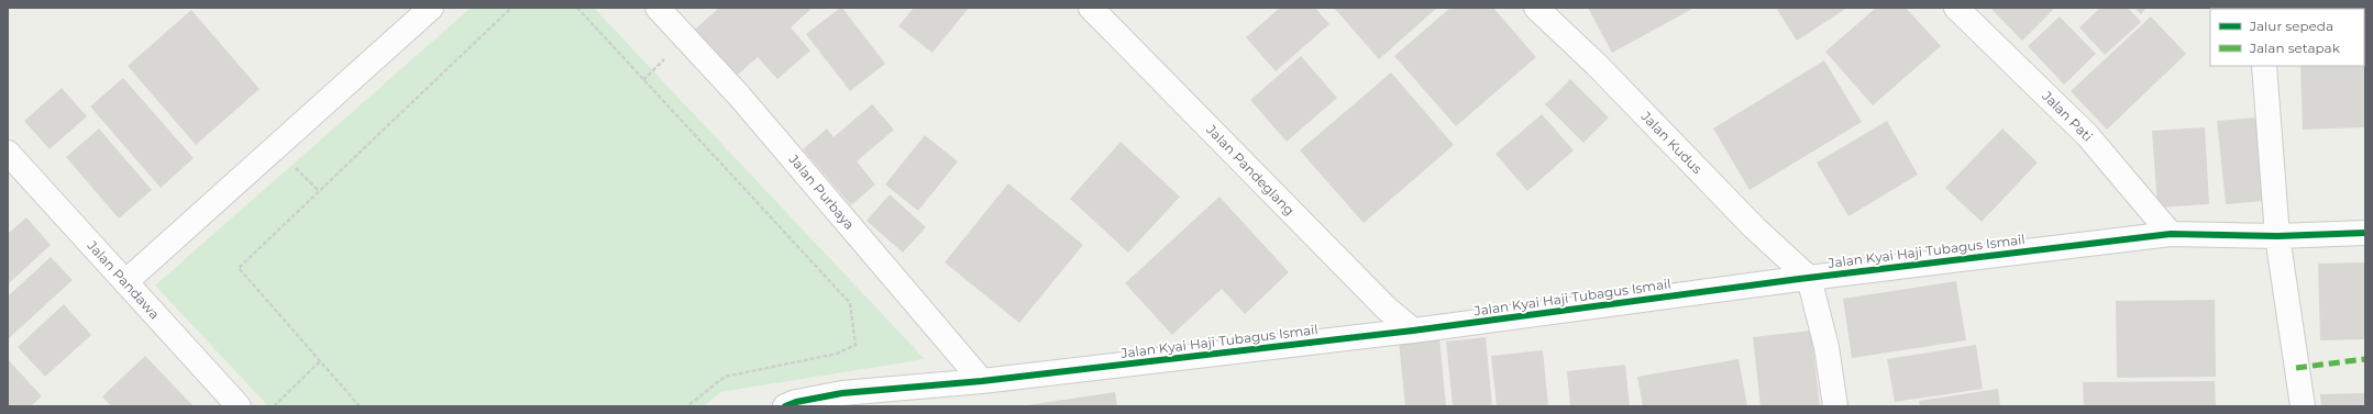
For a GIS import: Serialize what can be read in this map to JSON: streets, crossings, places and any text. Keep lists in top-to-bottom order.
{
  "streets": {
    "street": [
      "Jalan Pati",
      "Jalan Kudus",
      "Jalan Pandeglang",
      "Jalan Purbaya",
      "Jalan Kyai Haji Tubagus Ismail",
      "Jalan Pandawa"
    ]
  },
  "crossings": [
    ["Jalan Pati", "Jalan Kyai Haji Tubagus Ismail"],
    ["Jalan Kudus", "Jalan Kyai Haji Tubagus Ismail"],
    ["Jalan Pandeglang", "Jalan Kyai Haji Tubagus Ismail"],
    ["Jalan Purbaya", "Jalan Kyai Haji Tubagus Ismail"]
  ],
  "legend": ["Jalur sepeda", "Jalan setapak"]
}
